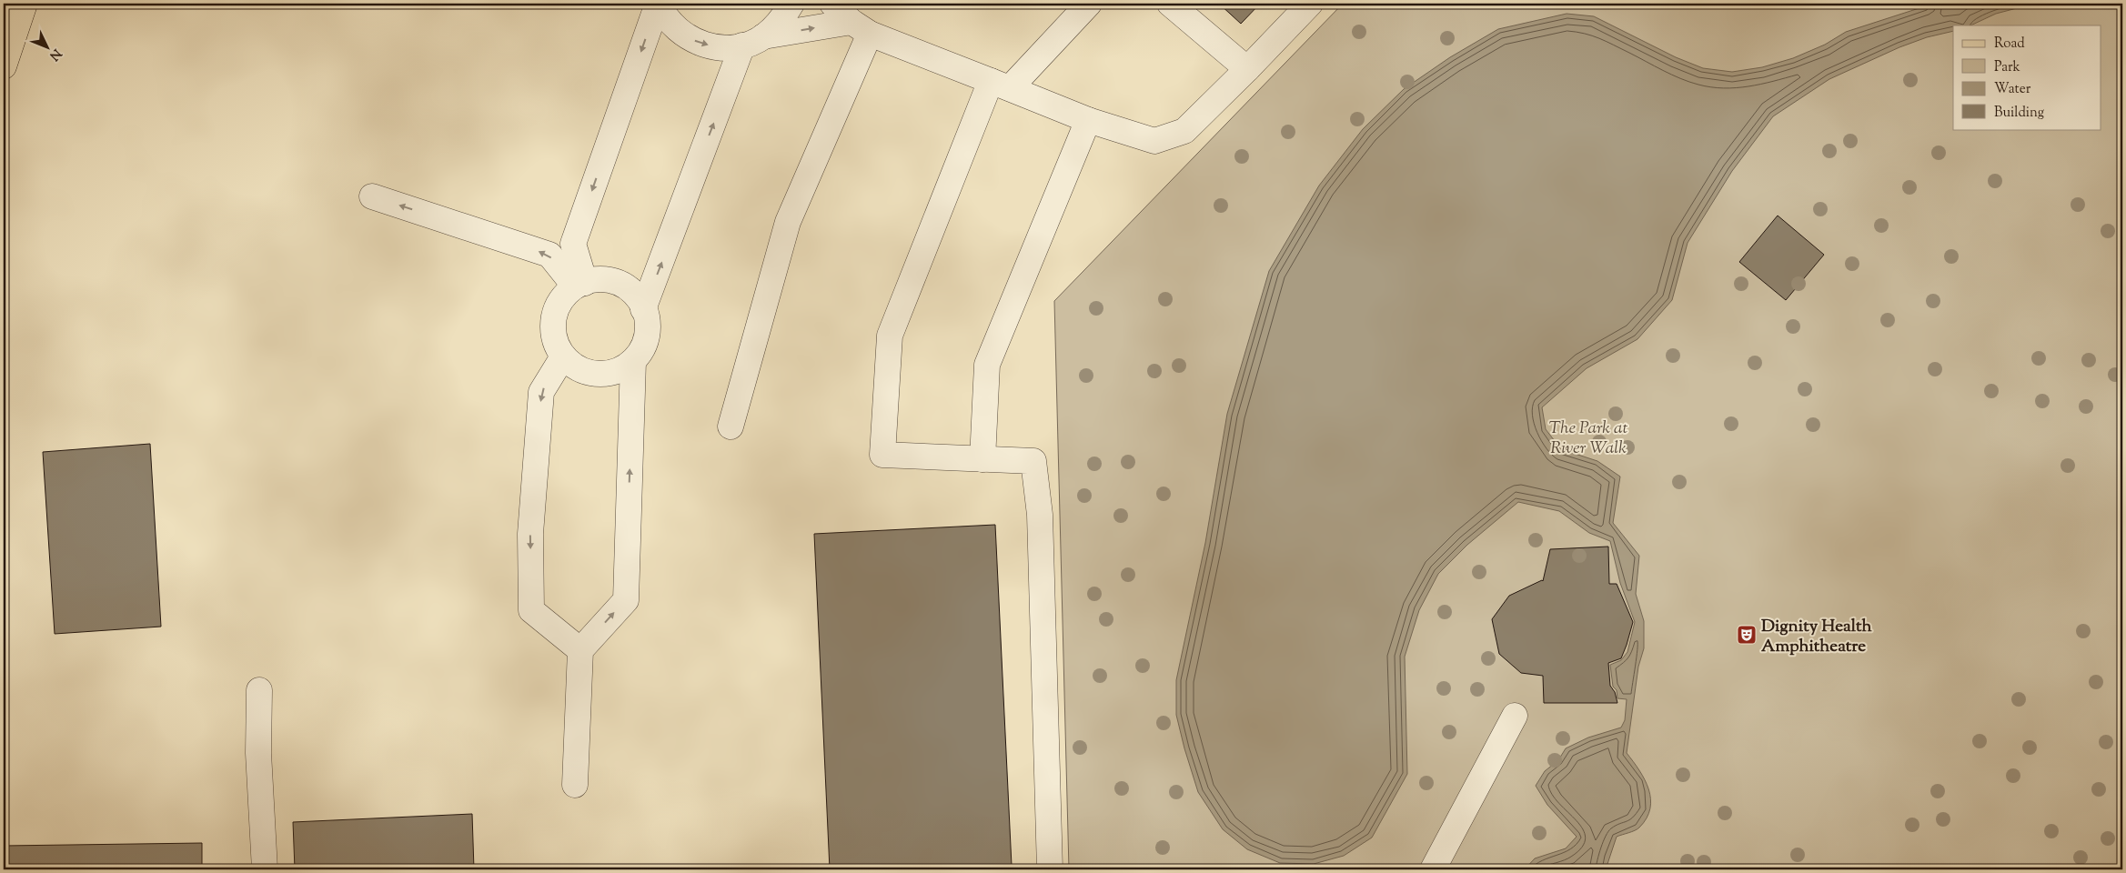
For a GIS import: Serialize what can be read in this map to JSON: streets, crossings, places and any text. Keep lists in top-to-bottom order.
{
  "parks": ["The Park at River Walk"],
  "places": {
    "theatre": ["Dignity Health Amphitheatre"]
  },
  "legend": [
    "Road",
    "Park",
    "Water",
    "Building"
  ],
  "north": "bottom right"
}
